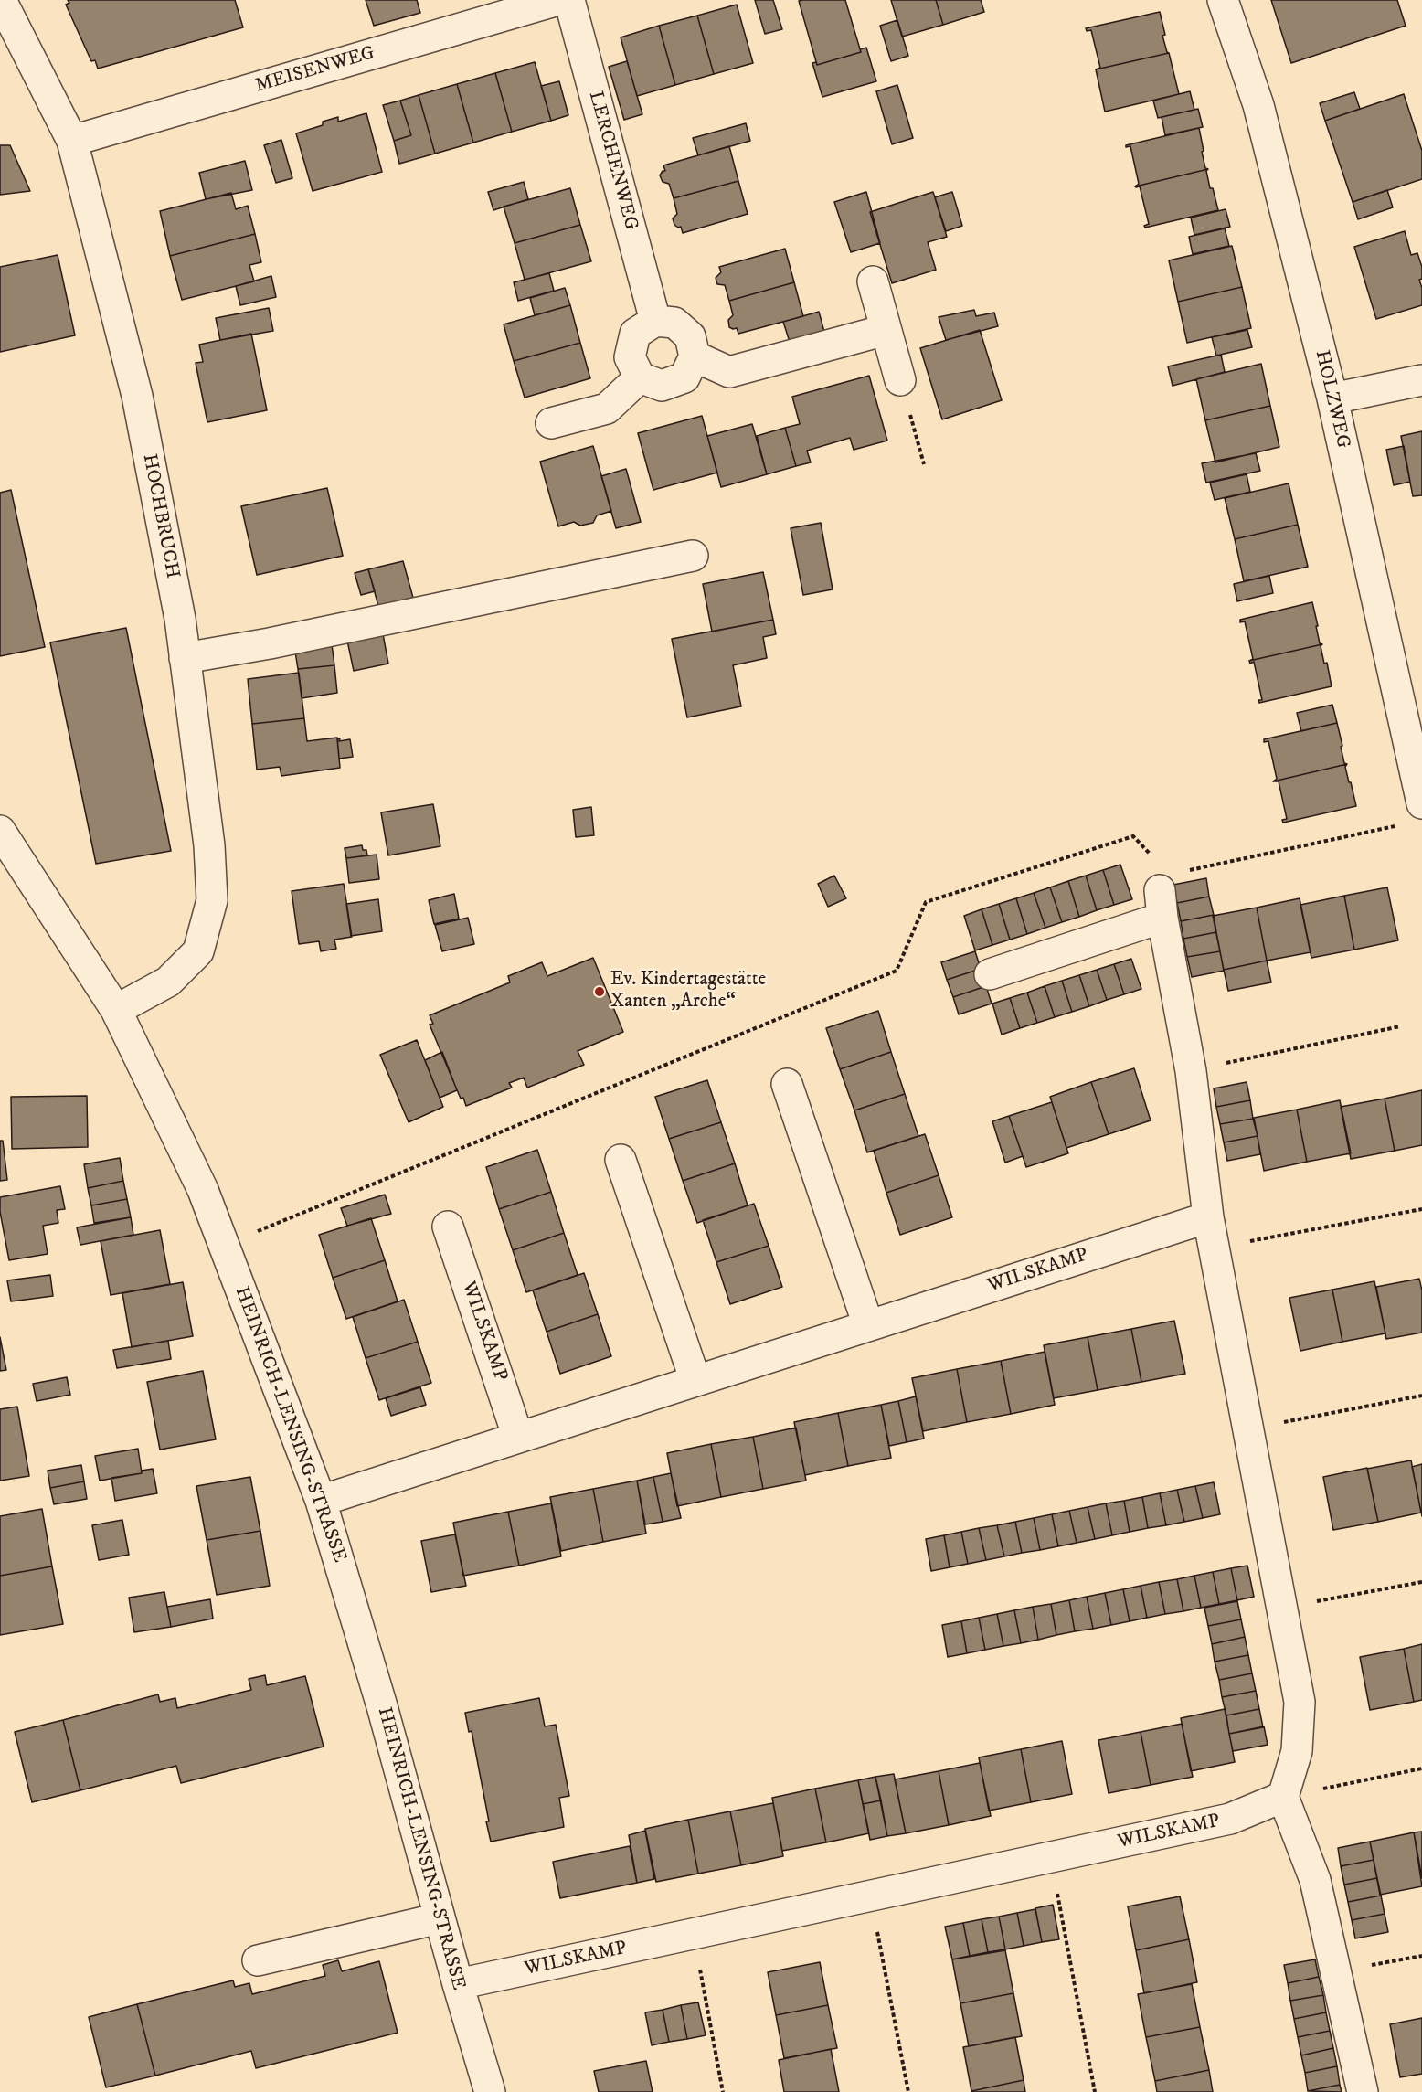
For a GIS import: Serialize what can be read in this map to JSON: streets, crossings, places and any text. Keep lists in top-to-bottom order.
{
  "streets": {
    "street": [
      "MEISENWEG",
      "LERCHENWEG",
      "HOLZWEG",
      "HOCHBRUCH",
      "WILSKAMP",
      "HEINRICH-LENSING-STRASSE"
    ]
  },
  "crossings": [
    ["MEISENWEG", "HOCHBRUCH"],
    ["HOCHBRUCH", "HEINRICH-LENSING-STRASSE"],
    ["WILSKAMP", "HEINRICH-LENSING-STRASSE"]
  ],
  "places": ["Ev. Kindertagestätte Xanten „Arche“"]
}
